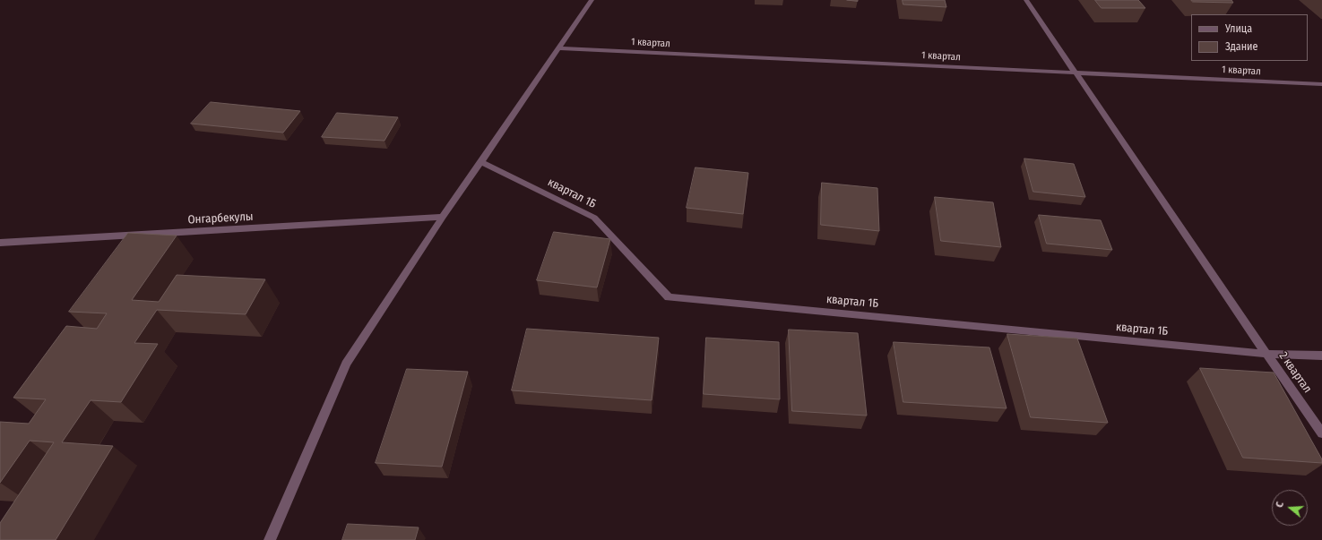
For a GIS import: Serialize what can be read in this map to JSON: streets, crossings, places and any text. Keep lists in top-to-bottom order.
{
  "streets": {
    "street": [
      "1 квартал",
      "квартал 1Б",
      "Онгарбекулы",
      "2 квартал"
    ]
  },
  "crossings": [
    ["квартал 1Б", "2 квартал"]
  ],
  "legend": ["Улица", "Здание"],
  "north": "left"
}
